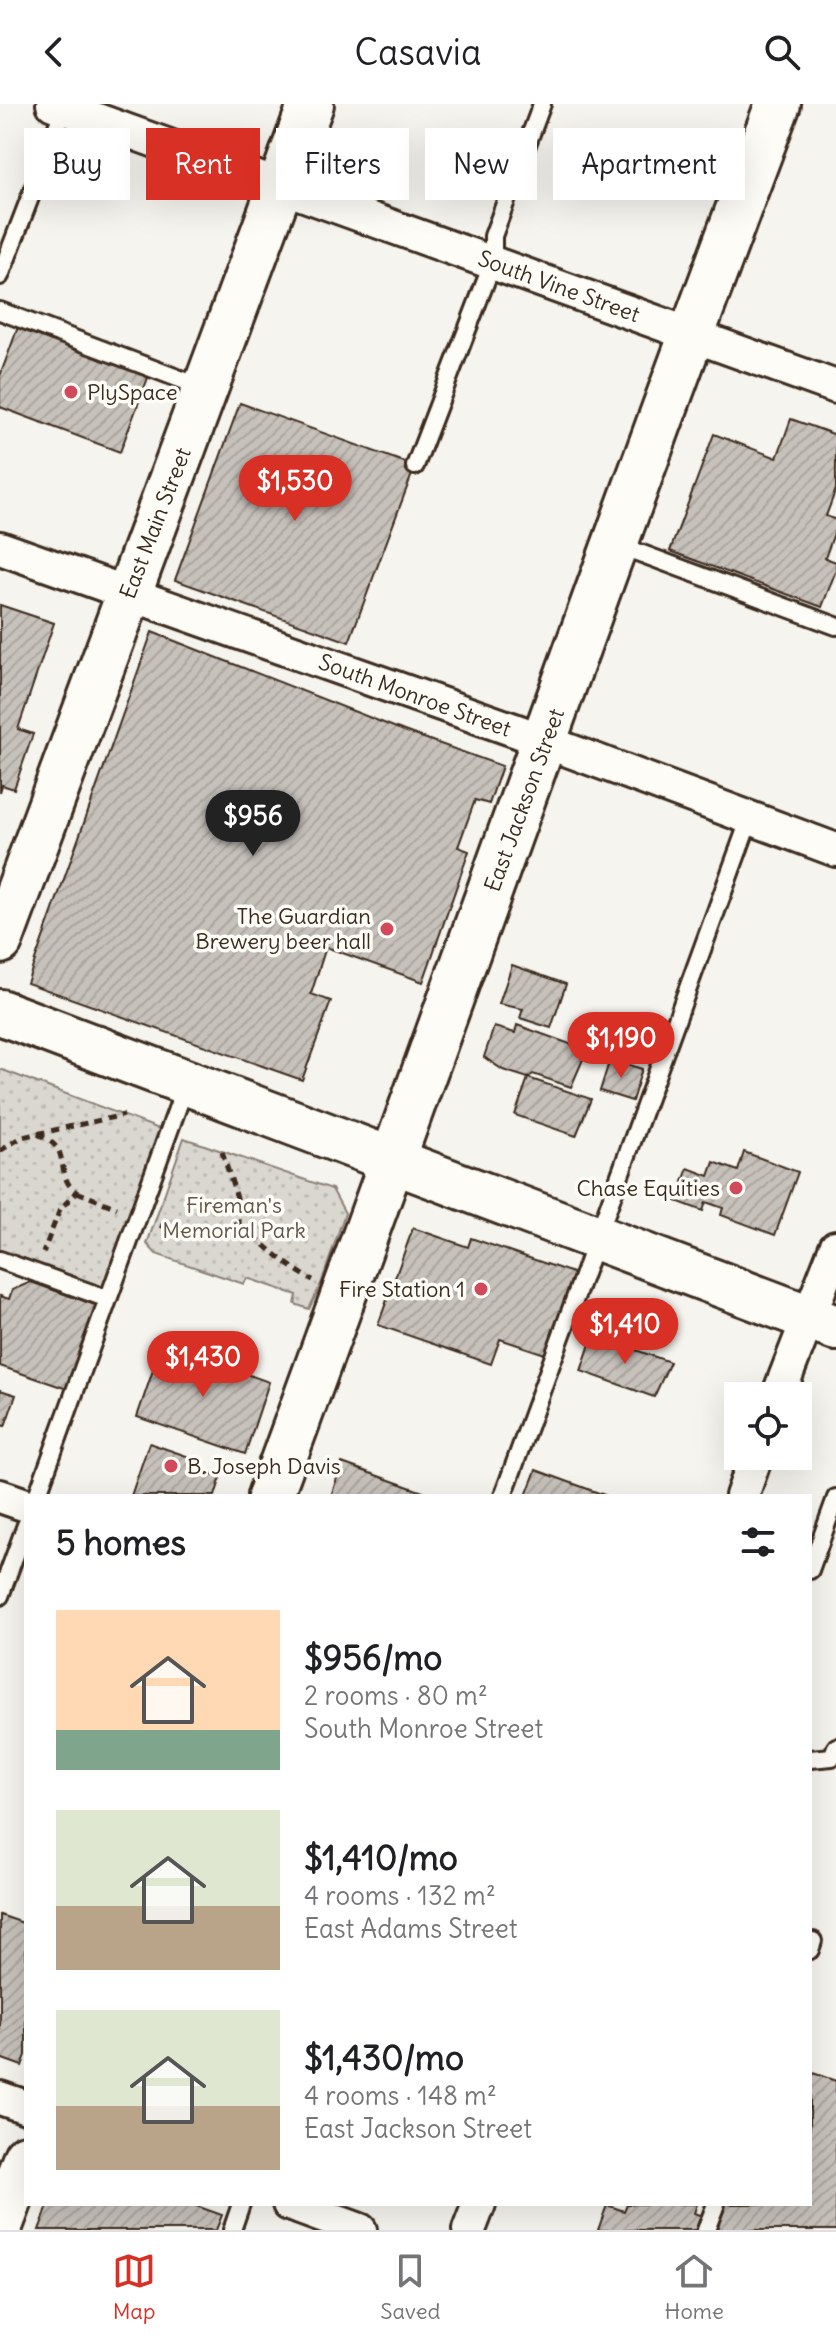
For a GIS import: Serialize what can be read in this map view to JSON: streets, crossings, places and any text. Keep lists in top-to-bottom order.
{
  "streets": {
    "main road": ["East Main Street", "East Jackson Street"],
    "street": ["South Vine Street", "South Monroe Street"]
  },
  "crossings": [
    ["South Vine Street", "East Jackson Street"],
    ["East Main Street", "South Monroe Street"],
    ["South Monroe Street", "East Jackson Street"]
  ],
  "parks": ["Fireman's Memorial Park"],
  "places": [
    "PlySpace",
    "The Guardian Brewery beer hall",
    "Chase Equities",
    "Fire Station 1",
    "B. Joseph Davis"
  ],
  "page": {
    "header": "Casavia",
    "chip": [
      "Buy",
      "Rent",
      "Filters",
      "New",
      "Apartment"
    ],
    "price": [
      "$1,530",
      "$956",
      "$1,190",
      "$1,410",
      "$1,430"
    ],
    "heading": "5 homes",
    "list": [
      {
        "name": "$956/mo",
        "note": "2 rooms · 80 m² · South Monroe Street"
      },
      {
        "name": "$1,410/mo",
        "note": "4 rooms · 132 m² · East Adams Street"
      },
      {
        "name": "$1,430/mo",
        "note": "4 rooms · 148 m² · East Jackson Street"
      }
    ],
    "tabs": ["Map", "Saved", "Home"]
  }
}
